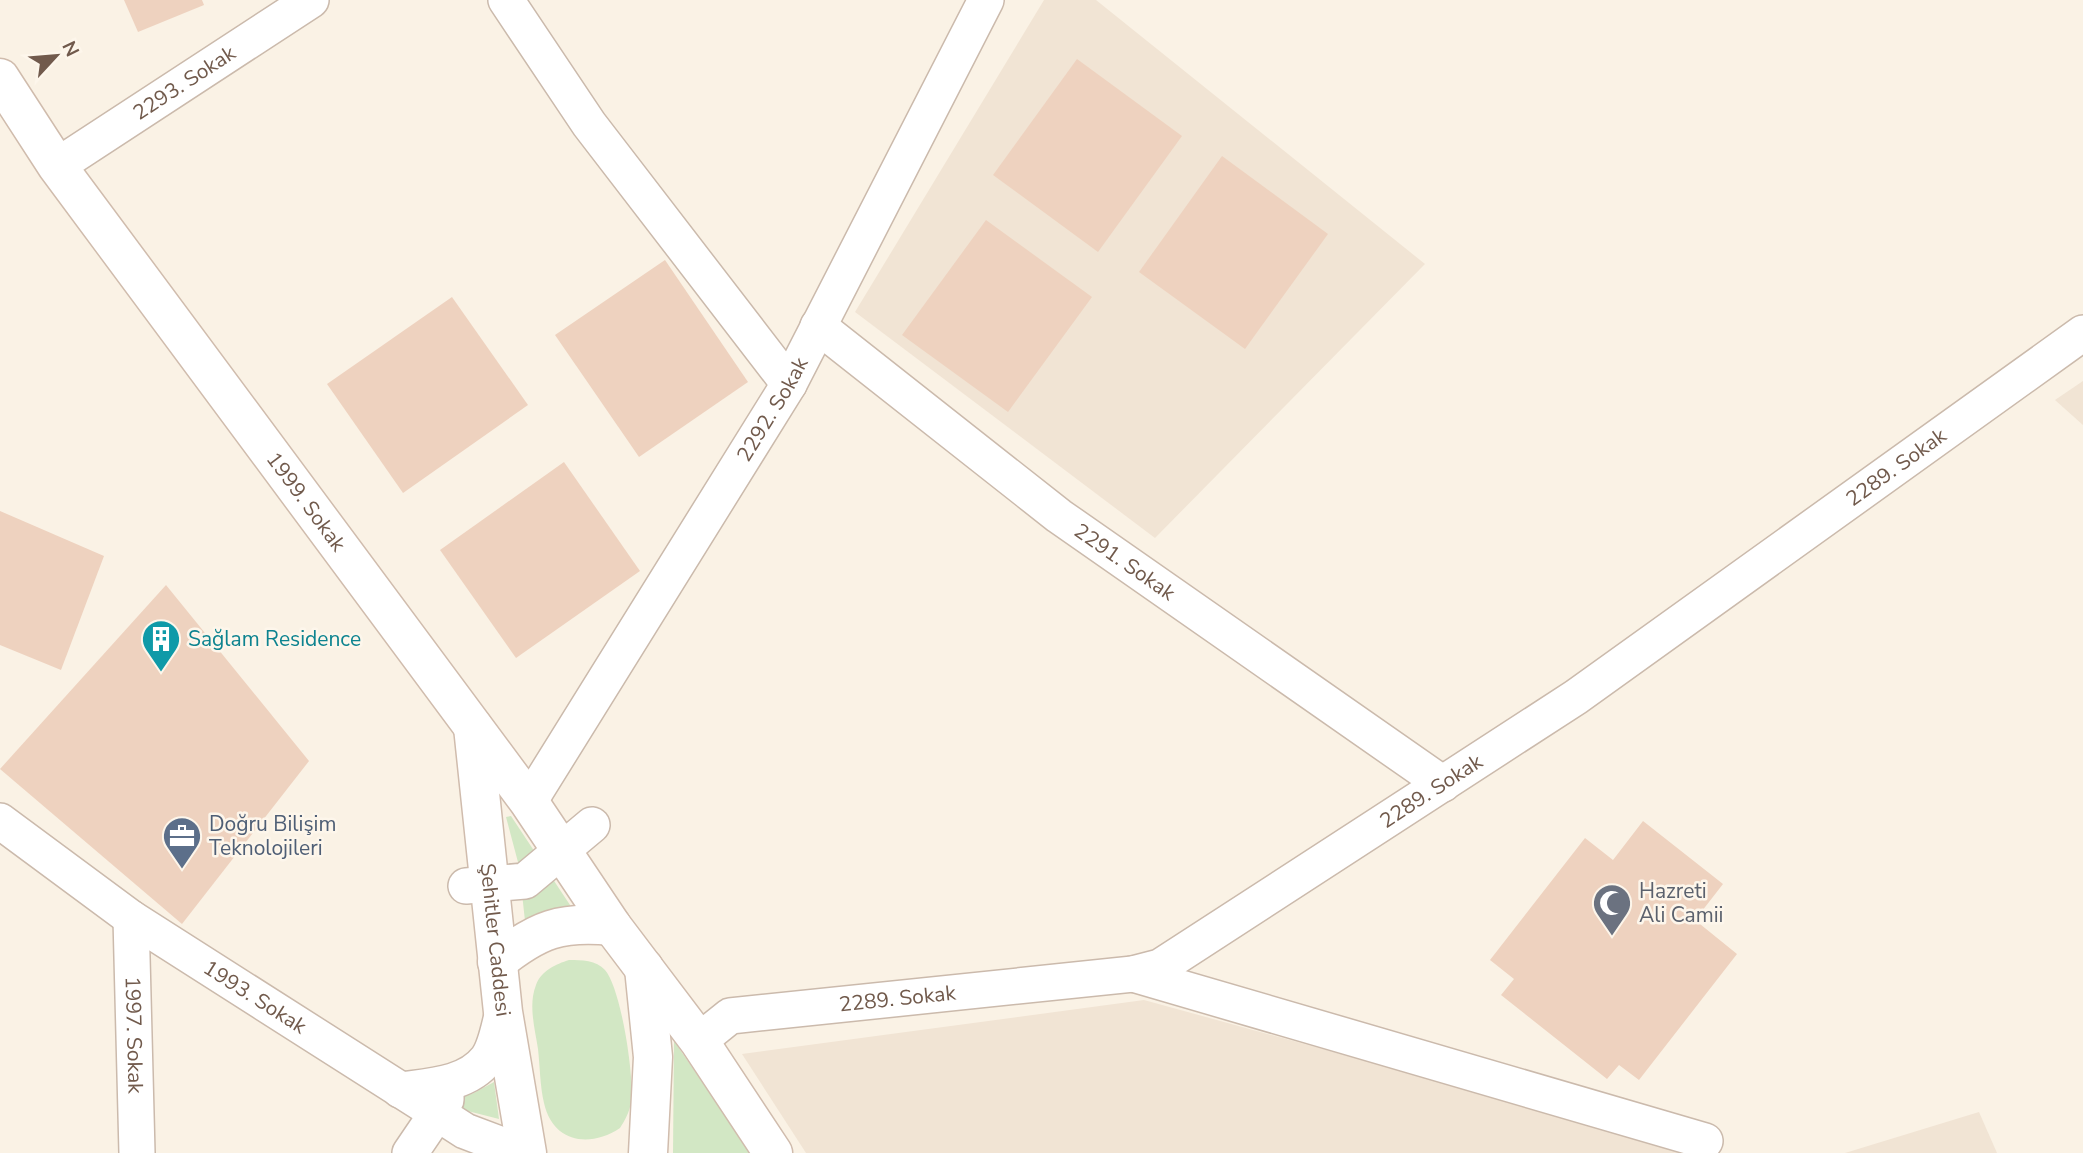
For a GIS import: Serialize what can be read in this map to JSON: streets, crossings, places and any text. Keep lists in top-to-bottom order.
{
  "streets": {
    "street": [
      "2293. Sokak",
      "2292. Sokak",
      "2289. Sokak",
      "1999. Sokak",
      "2291. Sokak",
      "Şehitler Caddesi",
      "1993. Sokak",
      "1997. Sokak"
    ]
  },
  "crossings": [
    ["2293. Sokak", "1999. Sokak"],
    ["2292. Sokak", "1999. Sokak"],
    ["2292. Sokak", "2291. Sokak"],
    ["2289. Sokak", "2291. Sokak"],
    ["1999. Sokak", "Şehitler Caddesi"],
    ["1993. Sokak", "1997. Sokak"]
  ],
  "places": {
    "building": ["Sağlam Residence"],
    "office": ["Doğru Bilişim Teknolojileri"],
    "mosque": ["Hazreti Ali Camii"]
  },
  "north": "top right"
}
